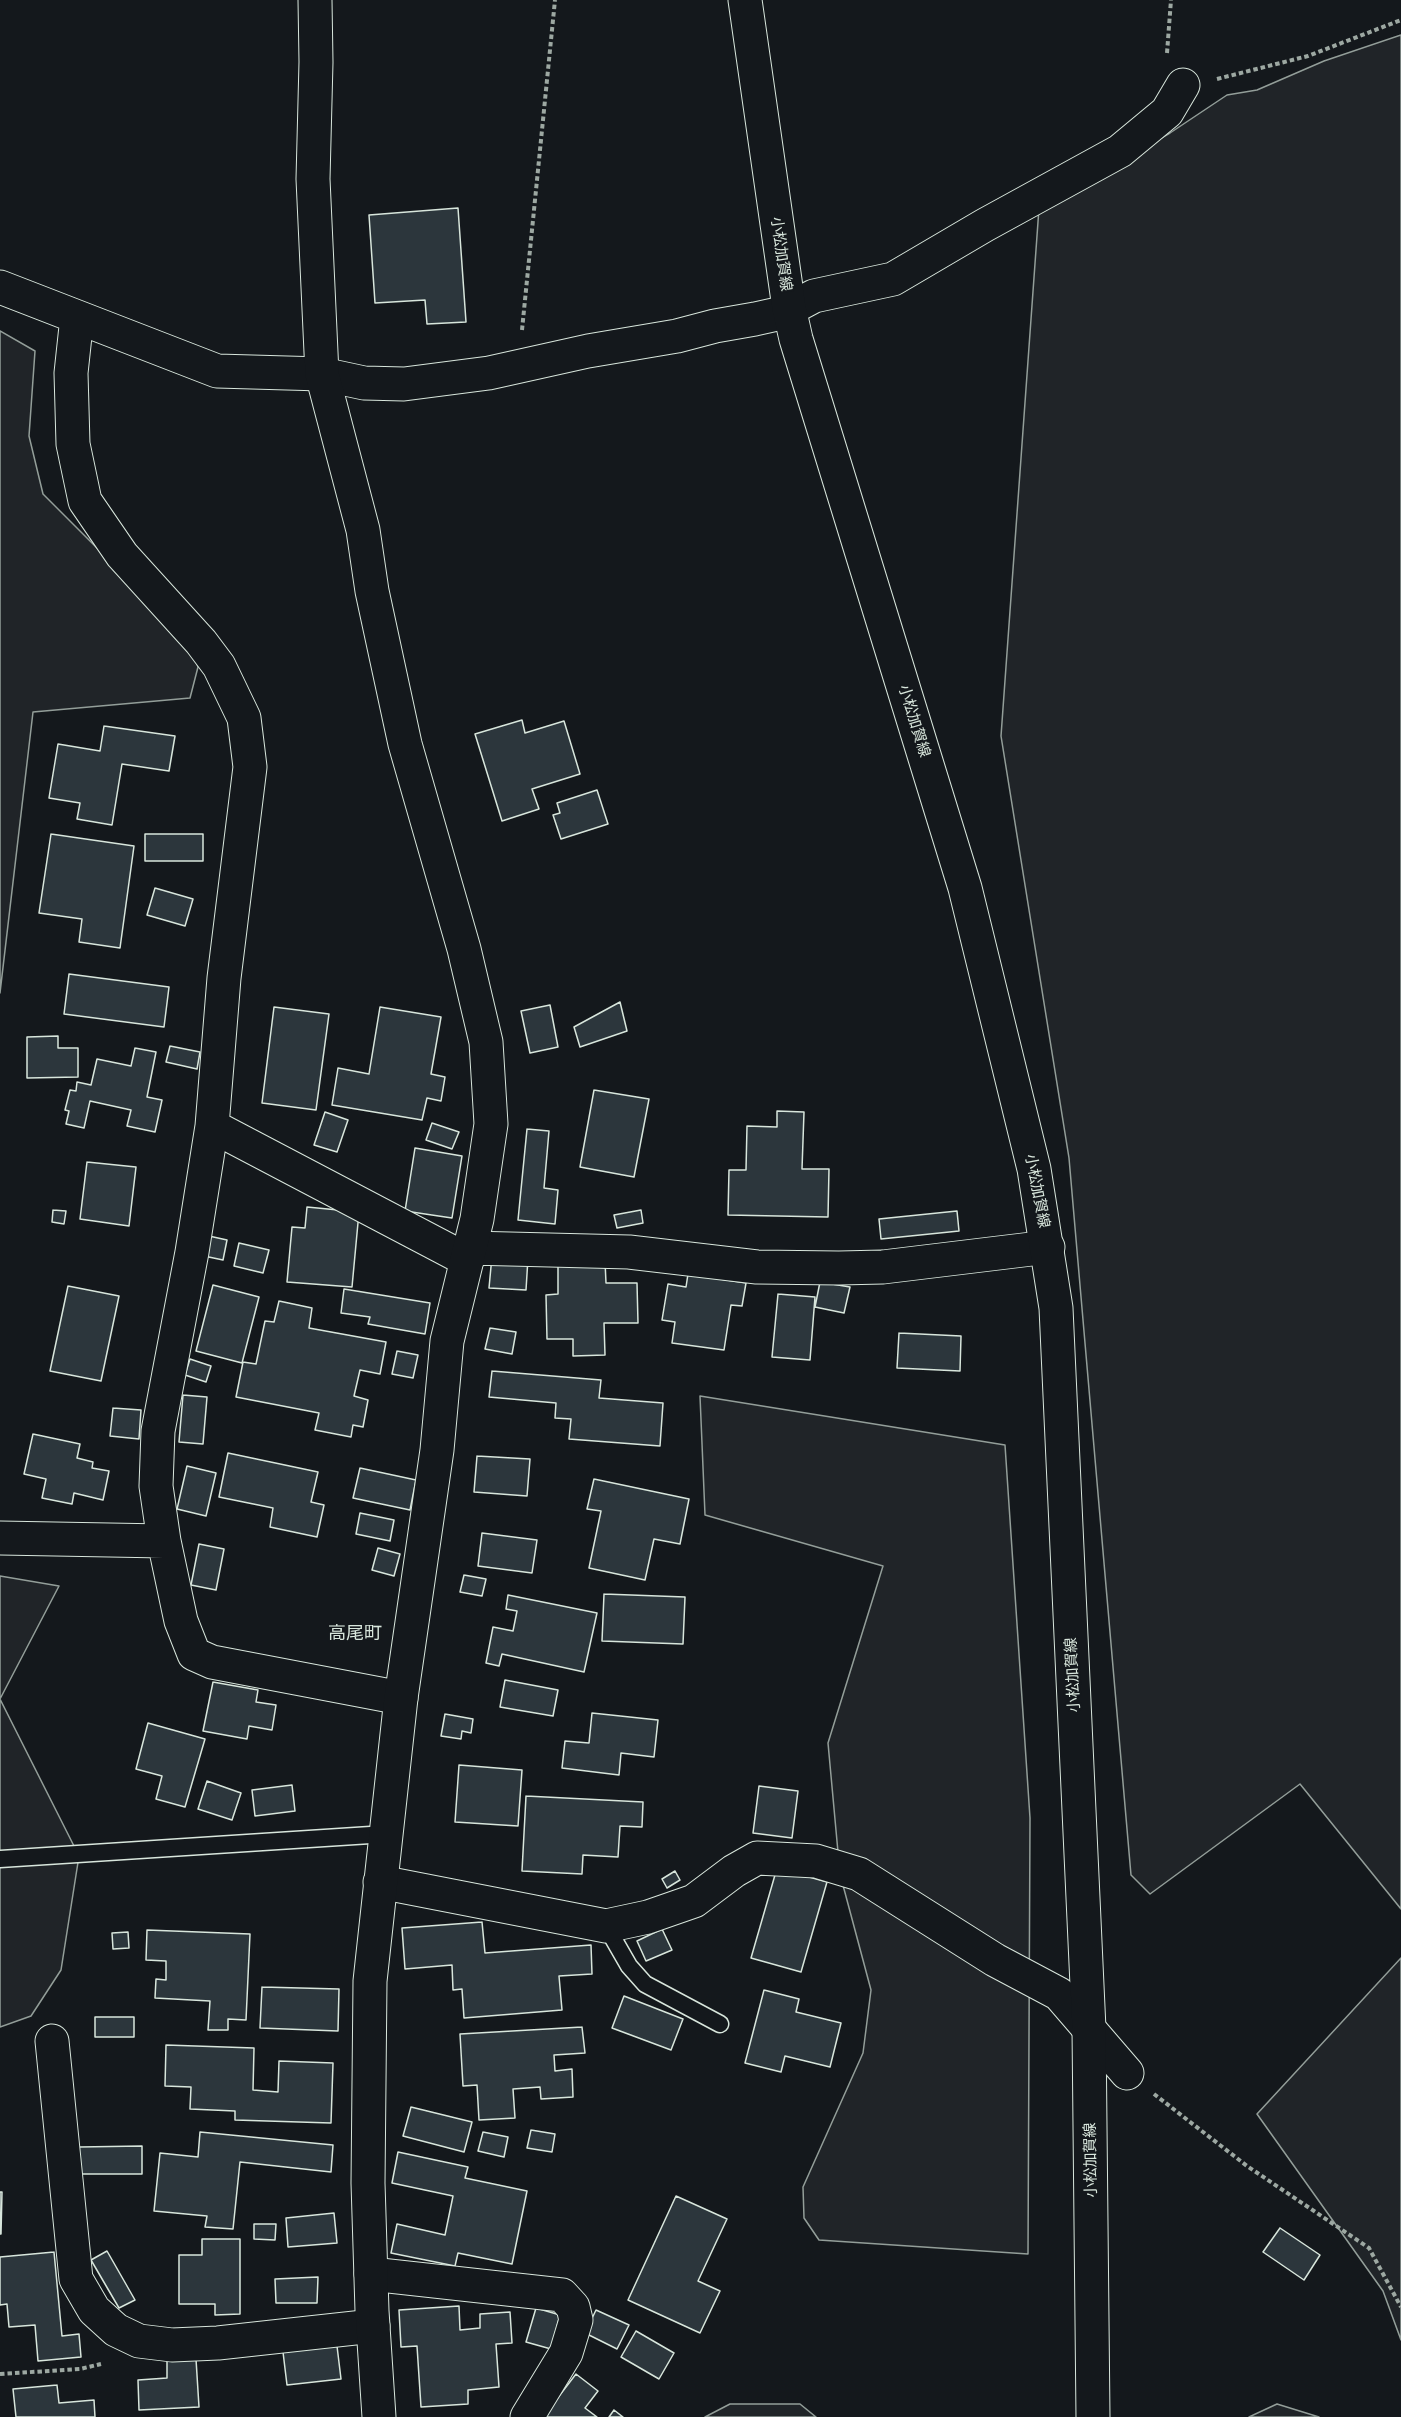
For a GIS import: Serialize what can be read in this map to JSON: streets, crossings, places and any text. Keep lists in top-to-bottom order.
{
  "streets": {
    "street": ["小松加賀線"]
  },
  "districts": ["高尾町"]
}
